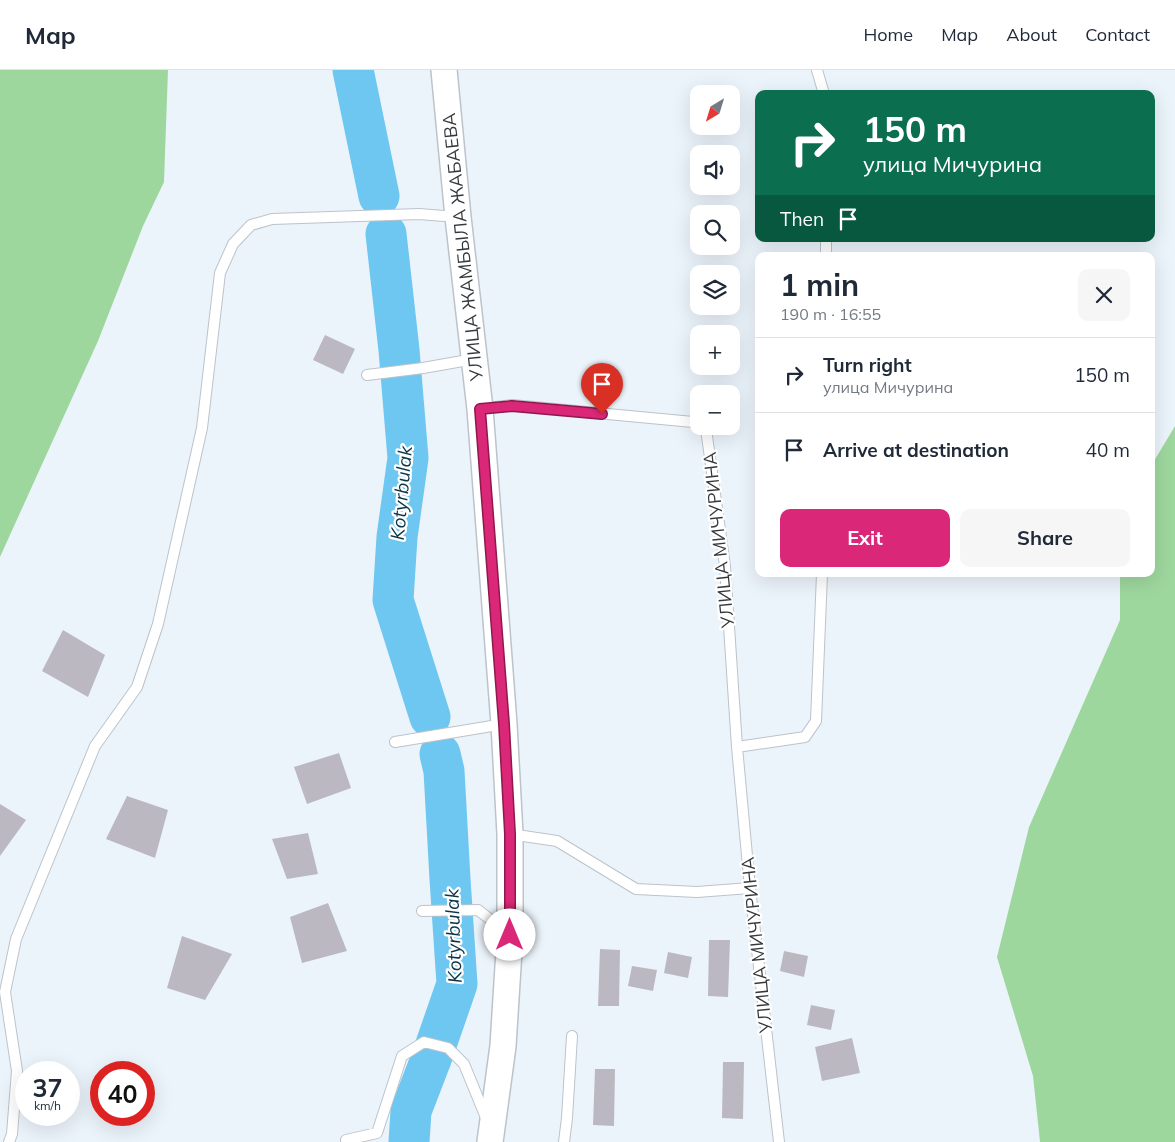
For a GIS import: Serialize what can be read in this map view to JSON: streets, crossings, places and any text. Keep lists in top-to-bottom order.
{
  "streets": {
    "street": ["УЛИЦА ЖАМБЫЛА ЖАБАЕВА"],
    "lane": ["УЛИЦА МИЧУРИНА"]
  },
  "crossings": [
    ["УЛИЦА ЖАМБЫЛА ЖАБАЕВА", "УЛИЦА МИЧУРИНА"]
  ],
  "water": ["Kotyrbulak"],
  "north": "bottom left",
  "page": {
    "header": "Map",
    "nav": [
      "Home",
      "Map",
      "About",
      "Contact"
    ],
    "map_buttons": ["+", "−"],
    "turn": ["150 m", "улица Мичурина"],
    "then": "Then",
    "heading": ["1 min", "190 m · 16:55"],
    "list": [
      {
        "name": "Turn right",
        "note": "улица Мичурина",
        "value": "150 m"
      },
      {
        "name": "Arrive at destination",
        "value": "40 m"
      }
    ],
    "buttons": ["Exit", "Share"],
    "speed": "37 km/h",
    "limit": "40"
  }
}
